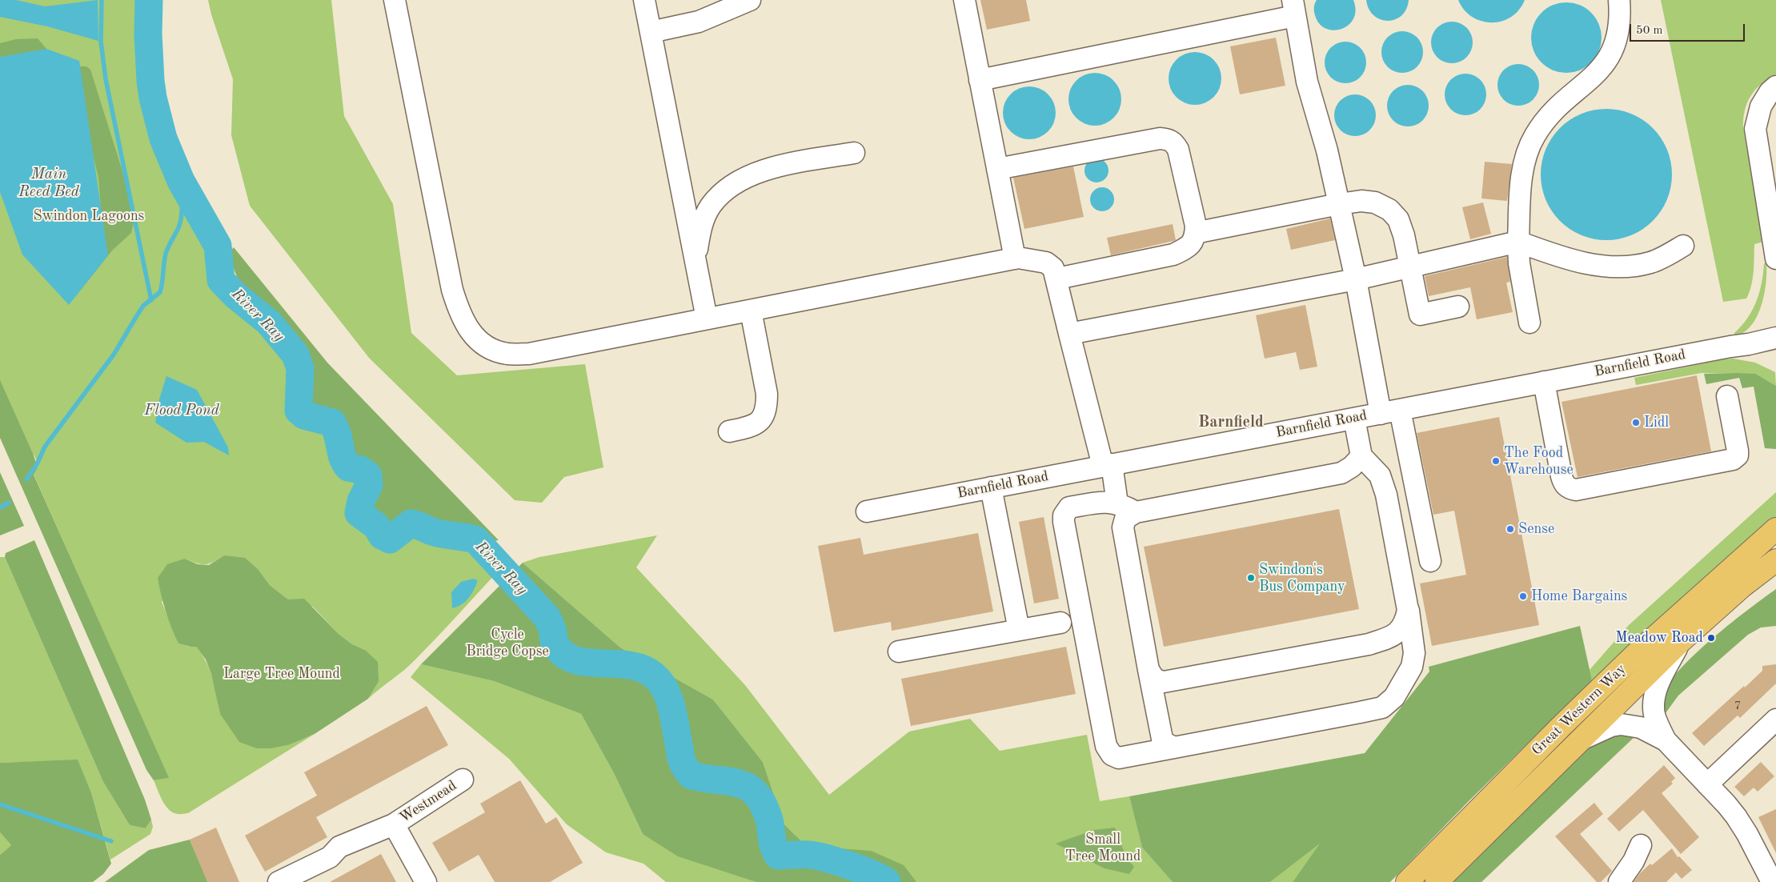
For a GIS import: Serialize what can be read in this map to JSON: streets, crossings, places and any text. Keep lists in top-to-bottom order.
{
  "streets": {
    "main road": ["Great Western Way"],
    "street": ["Barnfield Road", "Westmead"]
  },
  "districts": ["Barnfield"],
  "water": ["Main Reed Bed", "River Ray", "Flood Pond"],
  "parks": [
    "Swindon Lagoons",
    "Cycle Bridge Copse",
    "Large Tree Mound",
    "Small Tree Mound"
  ],
  "places": [
    "Lidl",
    "The Food Warehouse",
    "Sense",
    "Swindon's Bus Company",
    "Home Bargains",
    "Meadow Road"
  ],
  "house_numbers": ["7"],
  "scale_bar": "50 m"
}
